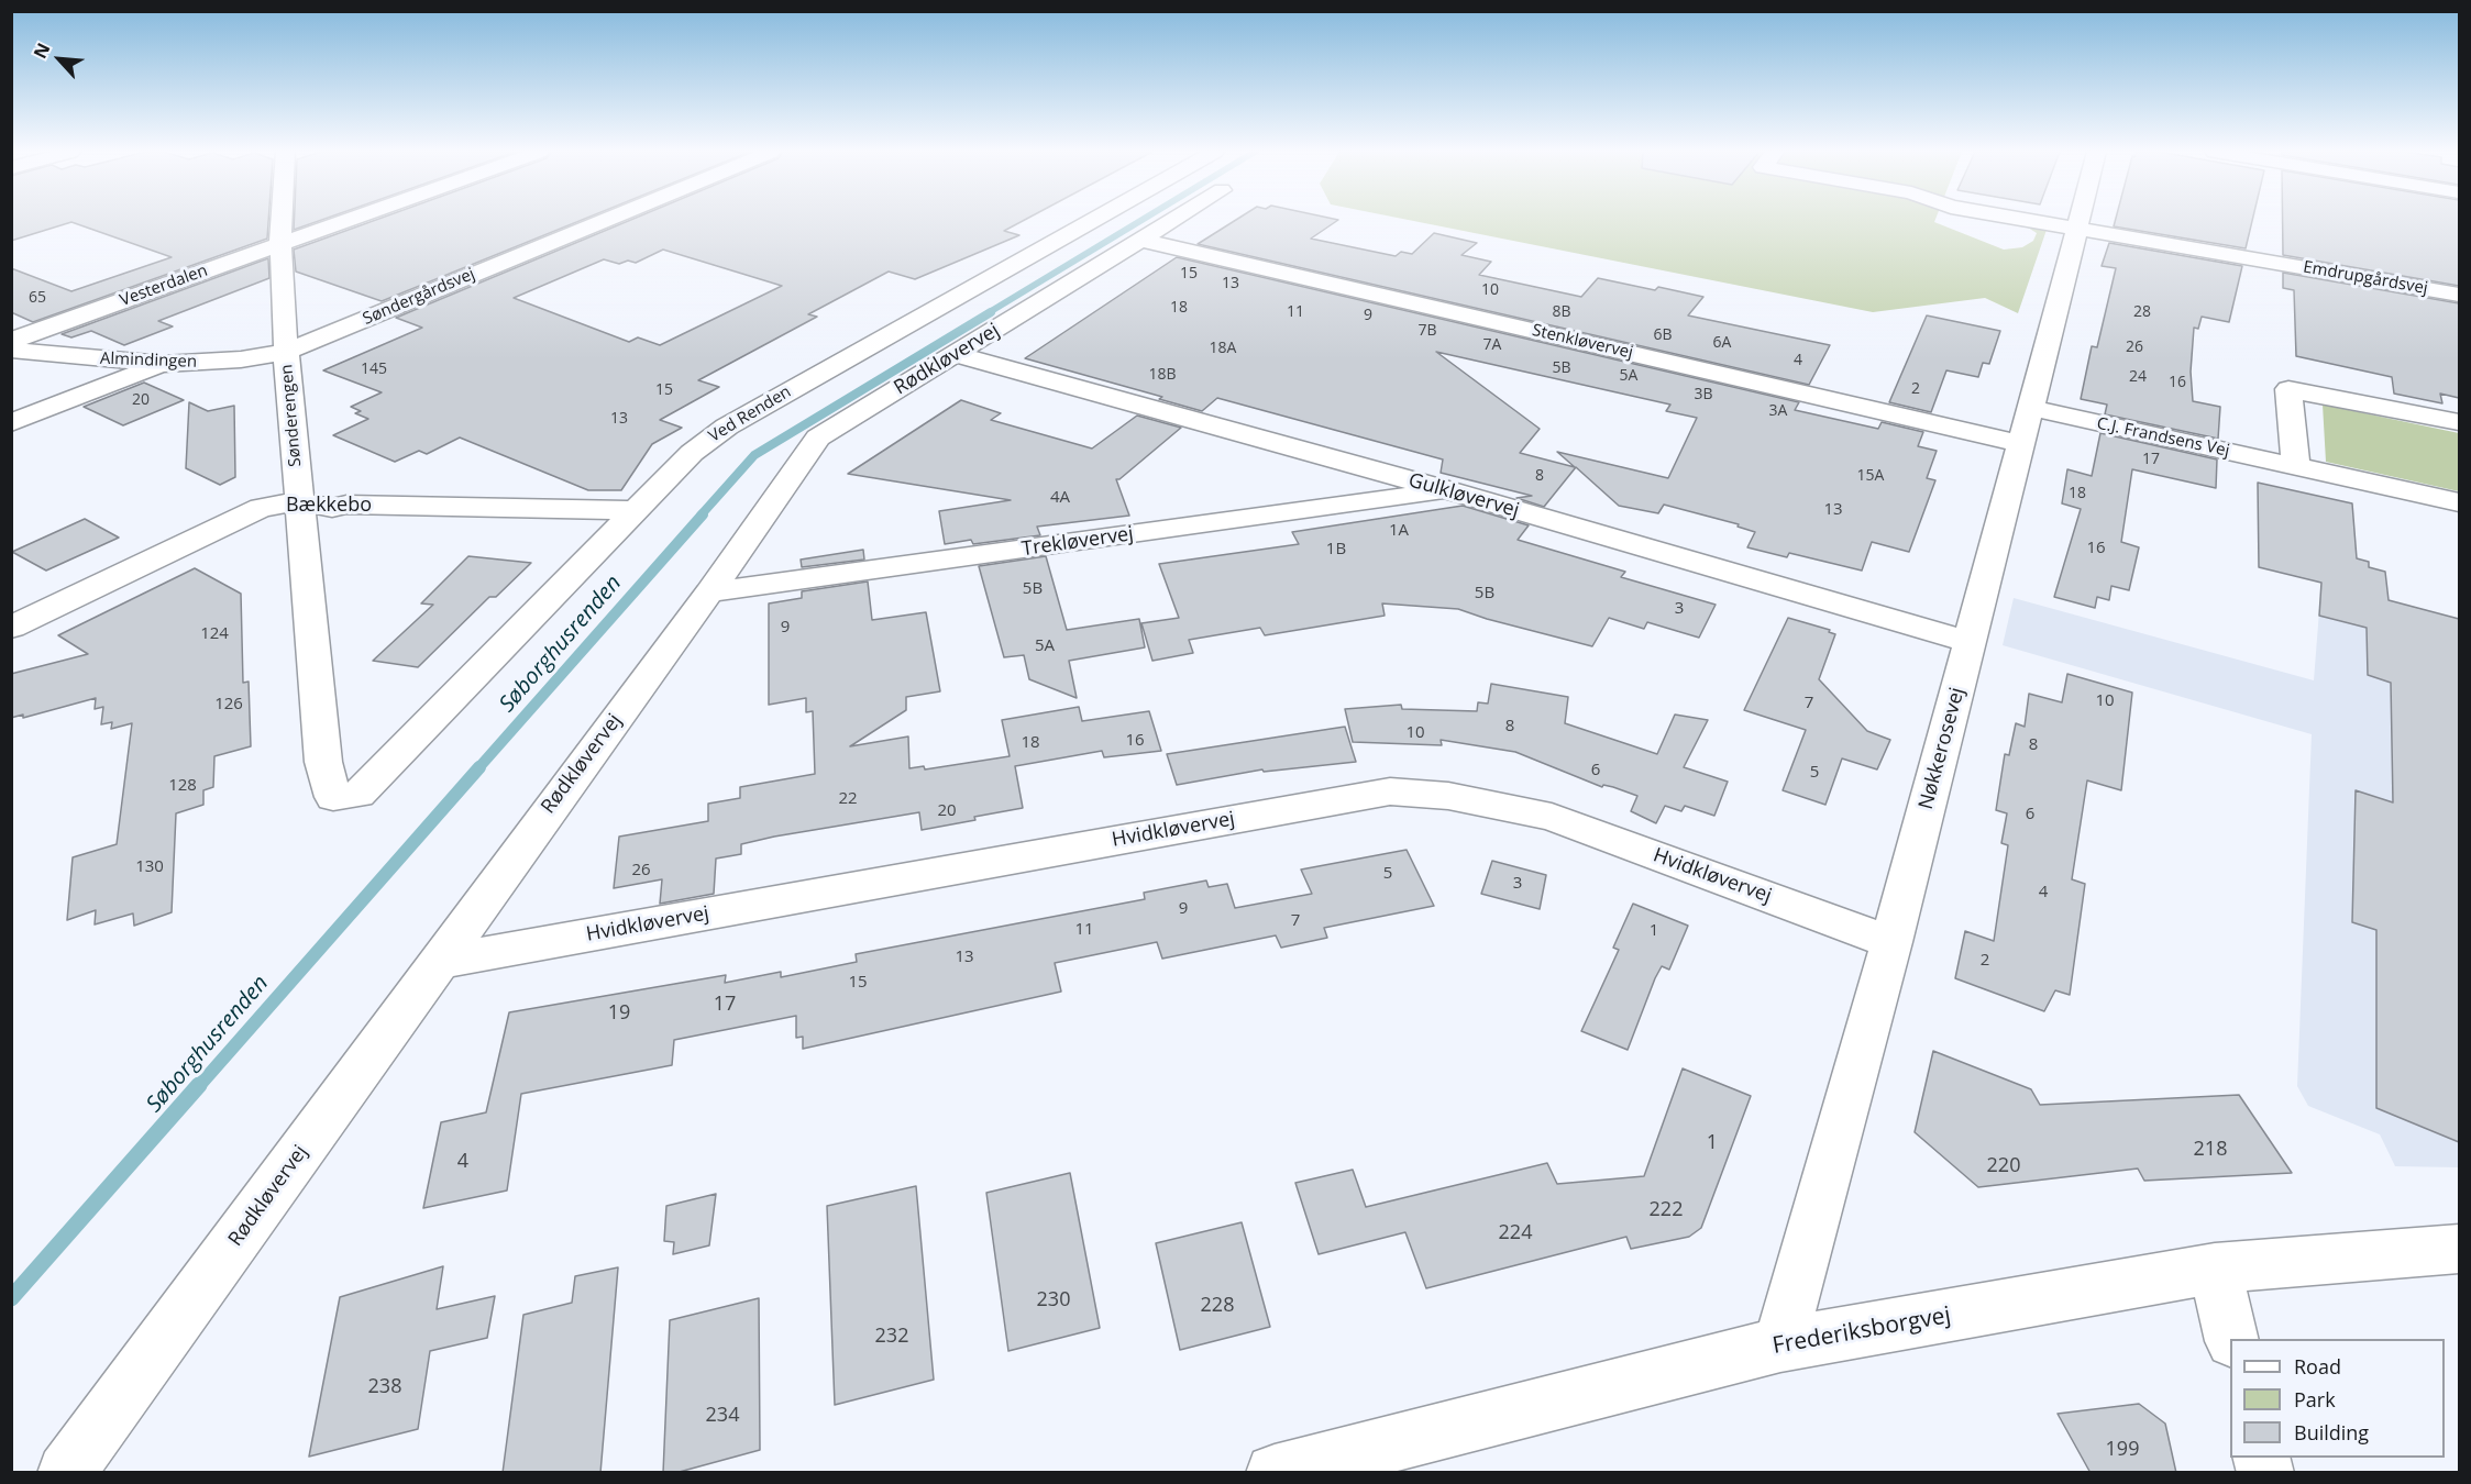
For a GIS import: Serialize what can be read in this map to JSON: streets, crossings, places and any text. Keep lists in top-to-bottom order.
{
  "streets": {
    "street": [
      "Emdrupgårdsvej",
      "Vesterdalen",
      "Søndergårdsvej",
      "Stenkløvervej",
      "Rødkløvervej",
      "Almindingen",
      "Ved Renden",
      "Sønderengen",
      "C.J. Frandsens Vej",
      "Gulkløvervej",
      "Bækkebo",
      "Trekløvervej",
      "Nøkkerosevej",
      "Hvidkløvervej",
      "Frederiksborgvej"
    ]
  },
  "crossings": [
    ["Emdrupgårdsvej", "Nøkkerosevej"],
    ["Vesterdalen", "Sønderengen"],
    ["Søndergårdsvej", "Almindingen"],
    ["Søndergårdsvej", "Sønderengen"],
    ["Stenkløvervej", "Rødkløvervej"],
    ["Stenkløvervej", "Nøkkerosevej"],
    ["Rødkløvervej", "Gulkløvervej"],
    ["Rødkløvervej", "Trekløvervej"],
    ["Rødkløvervej", "Hvidkløvervej"],
    ["Almindingen", "Sønderengen"],
    ["Ved Renden", "Sønderengen"],
    ["Ved Renden", "Bækkebo"],
    ["Sønderengen", "Bækkebo"],
    ["C.J. Frandsens Vej", "Nøkkerosevej"],
    ["Gulkløvervej", "Trekløvervej"],
    ["Gulkløvervej", "Nøkkerosevej"],
    ["Nøkkerosevej", "Hvidkløvervej"],
    ["Nøkkerosevej", "Frederiksborgvej"]
  ],
  "water": ["Søborghusrenden"],
  "house_numbers": [
    "15",
    "13",
    "10",
    "65",
    "18",
    "11",
    "8B",
    "28",
    "9",
    "7B",
    "6B",
    "6A",
    "7A",
    "26",
    "18A",
    "4",
    "5B",
    "145",
    "18B",
    "5A",
    "24",
    "16",
    "2",
    "15",
    "3B",
    "20",
    "3A",
    "13",
    "17",
    "8",
    "15A",
    "18",
    "4A",
    "13",
    "1A",
    "16",
    "1B",
    "5B",
    "5B",
    "3",
    "9",
    "124",
    "5A",
    "10",
    "7",
    "126",
    "8",
    "10",
    "16",
    "18",
    "8",
    "6",
    "5",
    "128",
    "22",
    "20",
    "6",
    "130",
    "26",
    "5",
    "3",
    "4",
    "9",
    "7",
    "11",
    "1",
    "13",
    "2",
    "15",
    "17",
    "19",
    "1",
    "218",
    "4",
    "220",
    "222",
    "224",
    "230",
    "228",
    "232",
    "238",
    "234",
    "199"
  ],
  "legend": ["Road", "Park", "Building"],
  "north": "top left"
}
